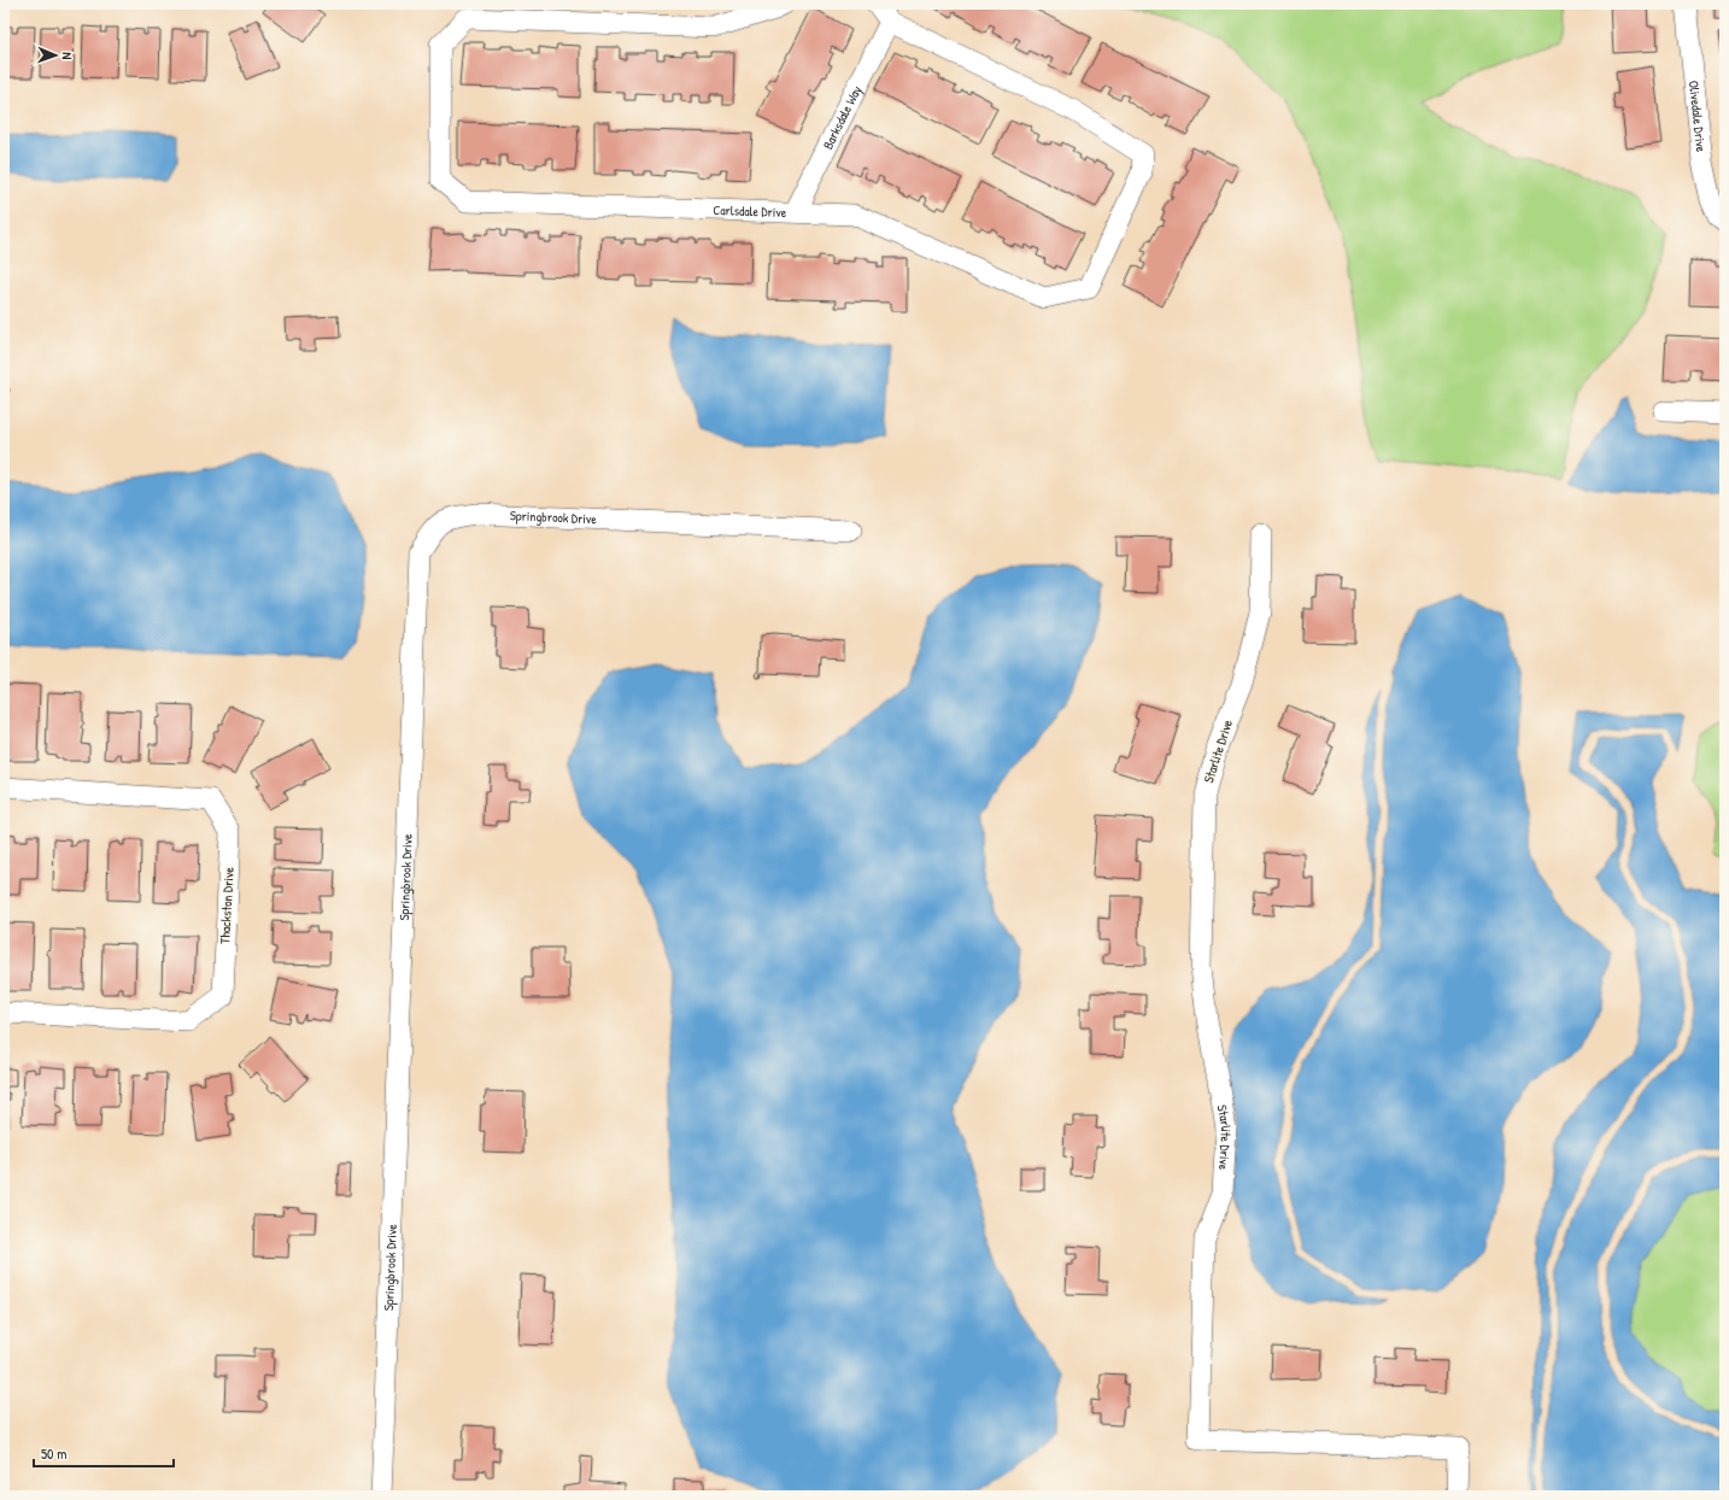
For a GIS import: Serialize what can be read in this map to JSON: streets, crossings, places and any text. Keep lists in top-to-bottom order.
{
  "streets": {
    "street": [
      "Olivedale Drive",
      "Barksdale Way",
      "Carlsdale Drive",
      "Springbrook Drive",
      "Starlite Drive",
      "Thackston Drive"
    ]
  },
  "crossings": [
    ["Barksdale Way", "Carlsdale Drive"]
  ],
  "scale_bar": "50 m",
  "north": "right"
}
